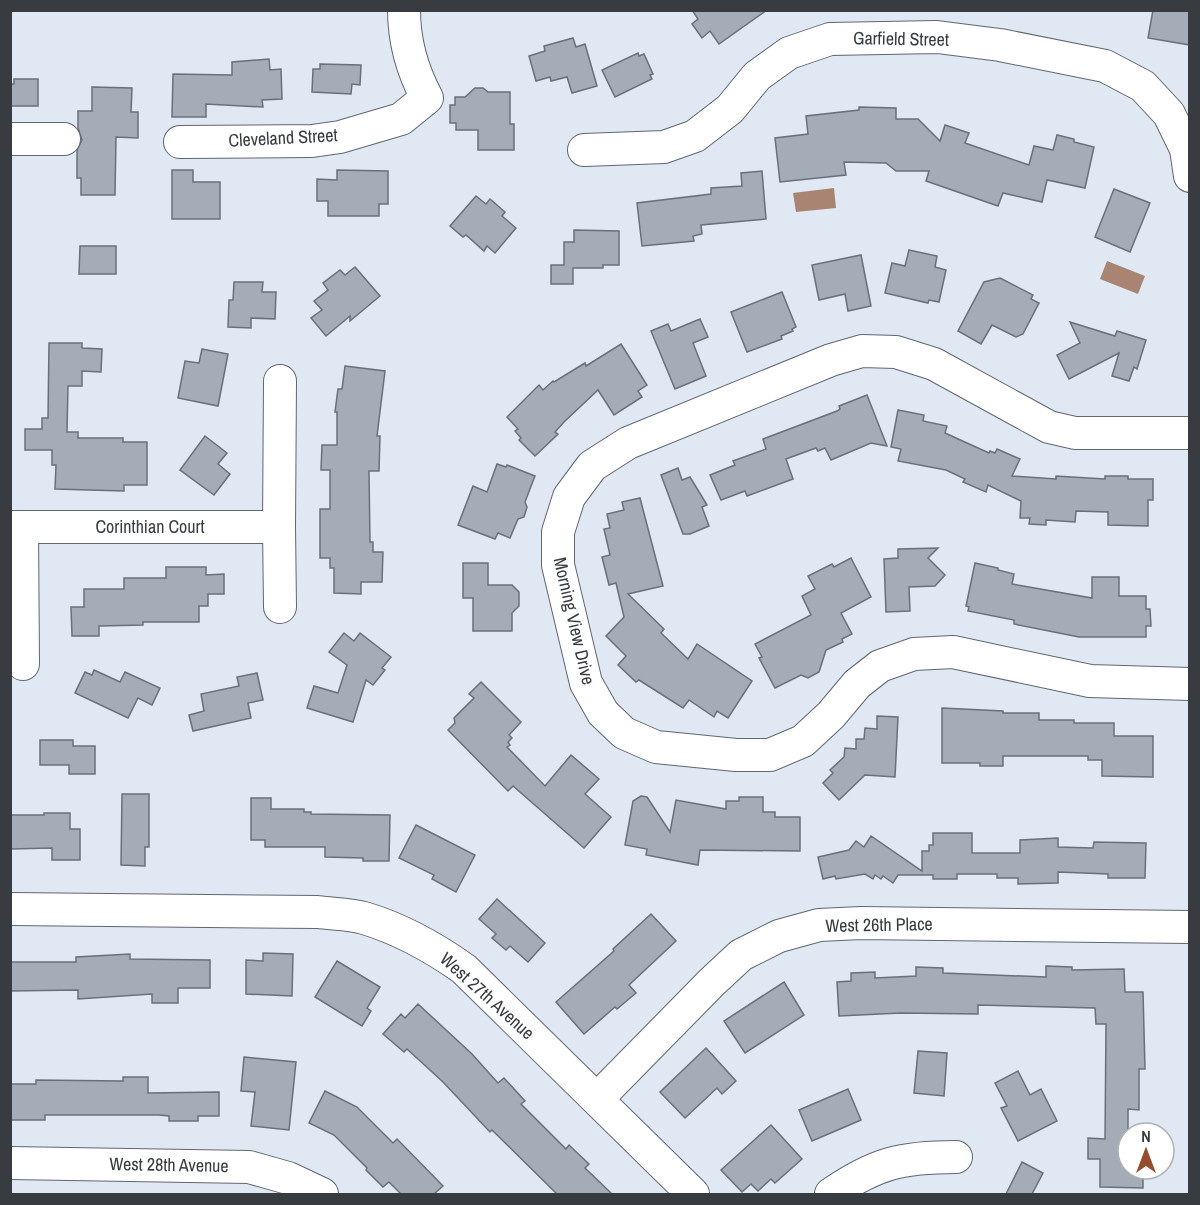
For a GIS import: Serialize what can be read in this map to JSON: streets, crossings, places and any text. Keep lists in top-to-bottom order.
{
  "streets": {
    "street": [
      "Garfield Street",
      "Cleveland Street",
      "Corinthian Court",
      "Morning View Drive",
      "West 26th Place",
      "West 27th Avenue",
      "West 28th Avenue"
    ]
  },
  "crossings": [
    ["West 26th Place", "West 27th Avenue"]
  ],
  "north": "top"
}
